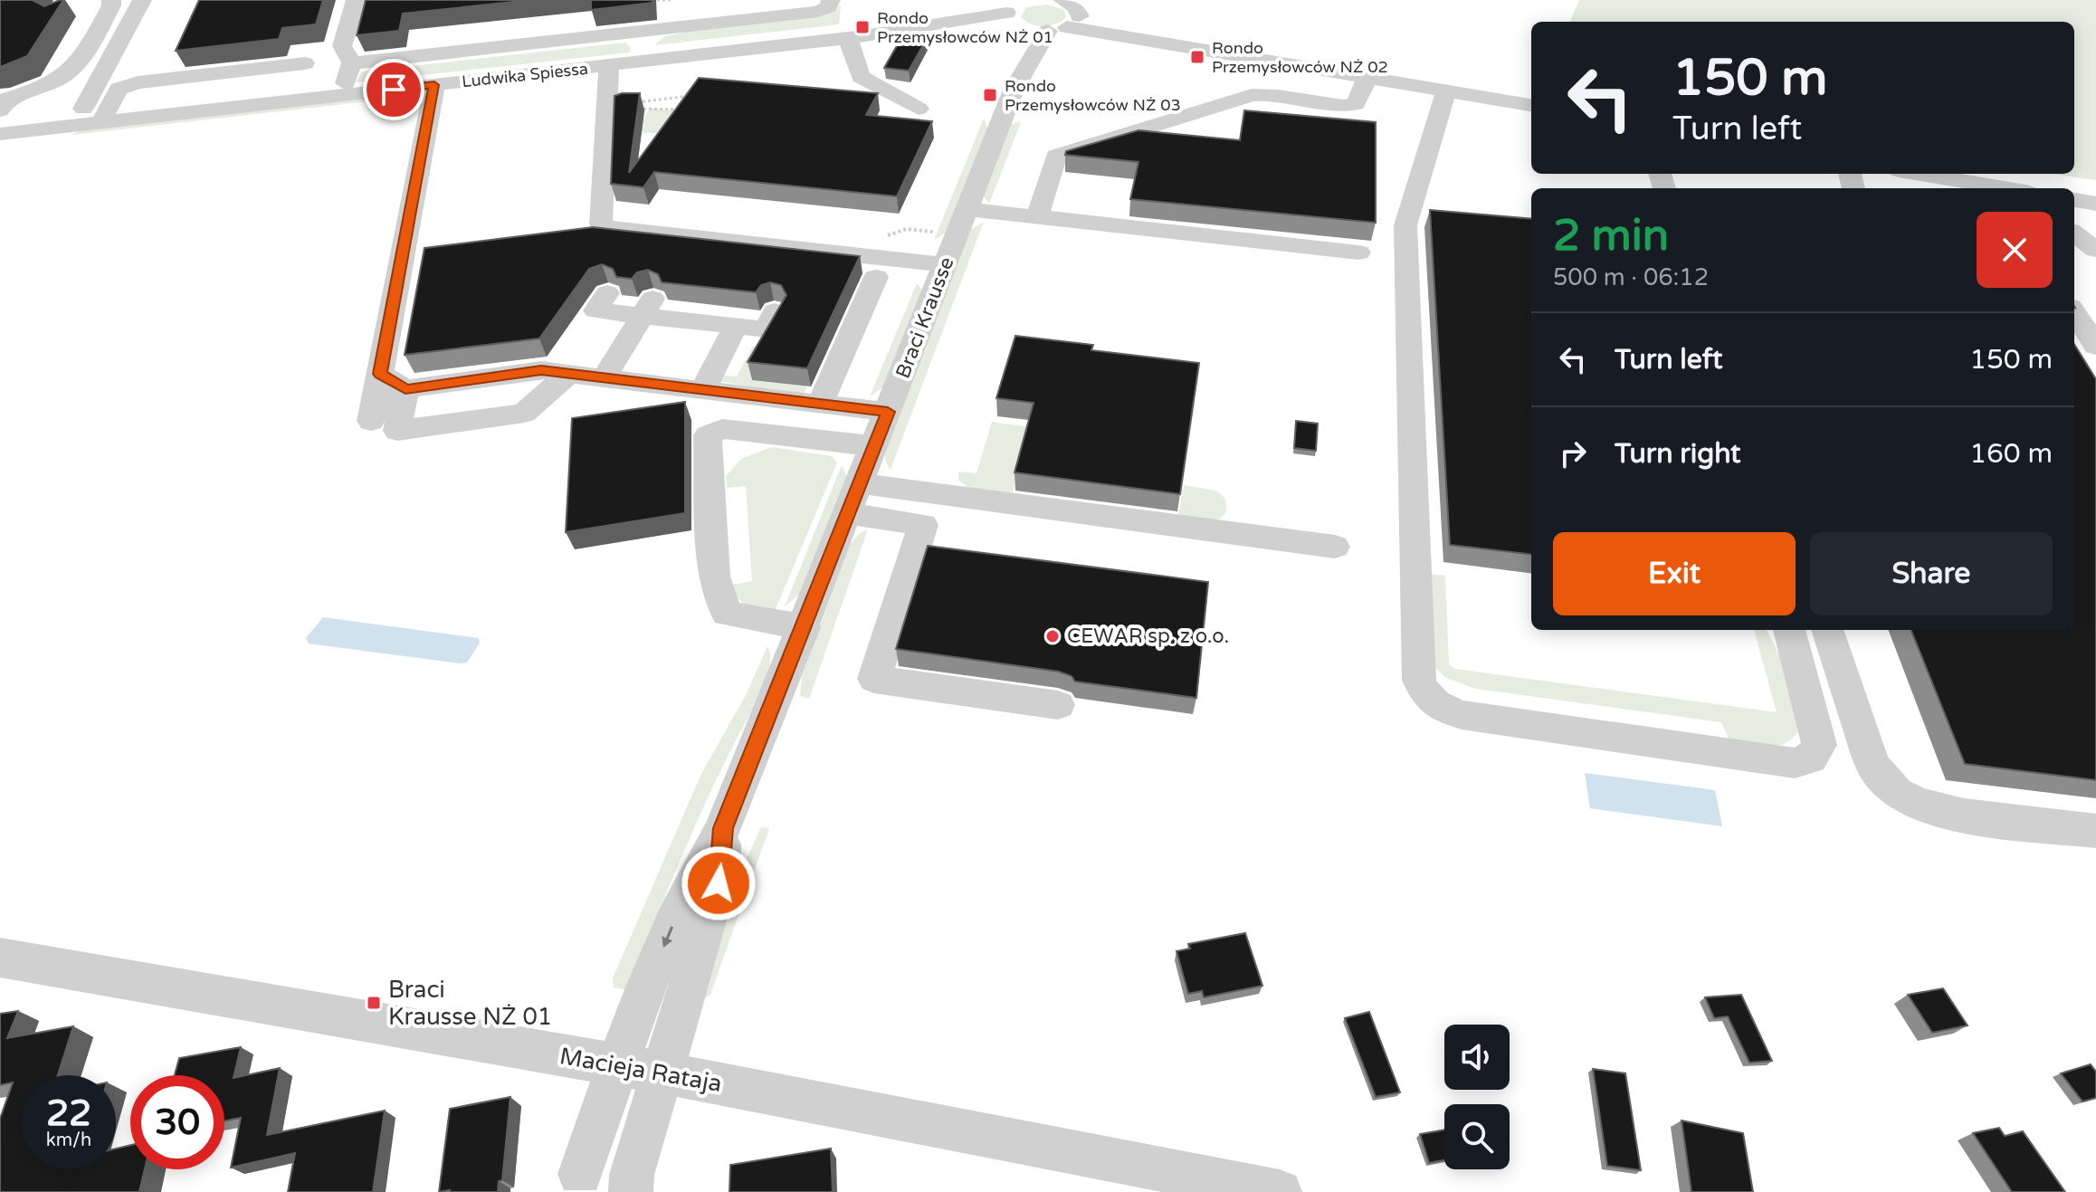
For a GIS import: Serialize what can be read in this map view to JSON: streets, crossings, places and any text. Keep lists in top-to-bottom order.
{
  "streets": {
    "street": ["Ludwika Spiessa", "Braci Krausse", "Macieja Rataja"]
  },
  "crossings": [
    ["Ludwika Spiessa", "Braci Krausse"],
    ["Braci Krausse", "Macieja Rataja"]
  ],
  "places": {
    "transit": [
      "Rondo Przemysłowców NŻ 01",
      "Rondo Przemysłowców NŻ 02",
      "Rondo Przemysłowców NŻ 03",
      "Braci Krausse NŻ 01"
    ],
    "other": ["CEWAR sp. z o.o."]
  },
  "page": {
    "turn": ["150 m", "Turn left"],
    "heading": ["2 min", "500 m · 06:12"],
    "list": [
      {
        "name": "Turn left",
        "value": "150 m"
      },
      {
        "name": "Turn right",
        "value": "160 m"
      }
    ],
    "buttons": ["Exit", "Share"],
    "speed": "22 km/h",
    "limit": "30"
  }
}
